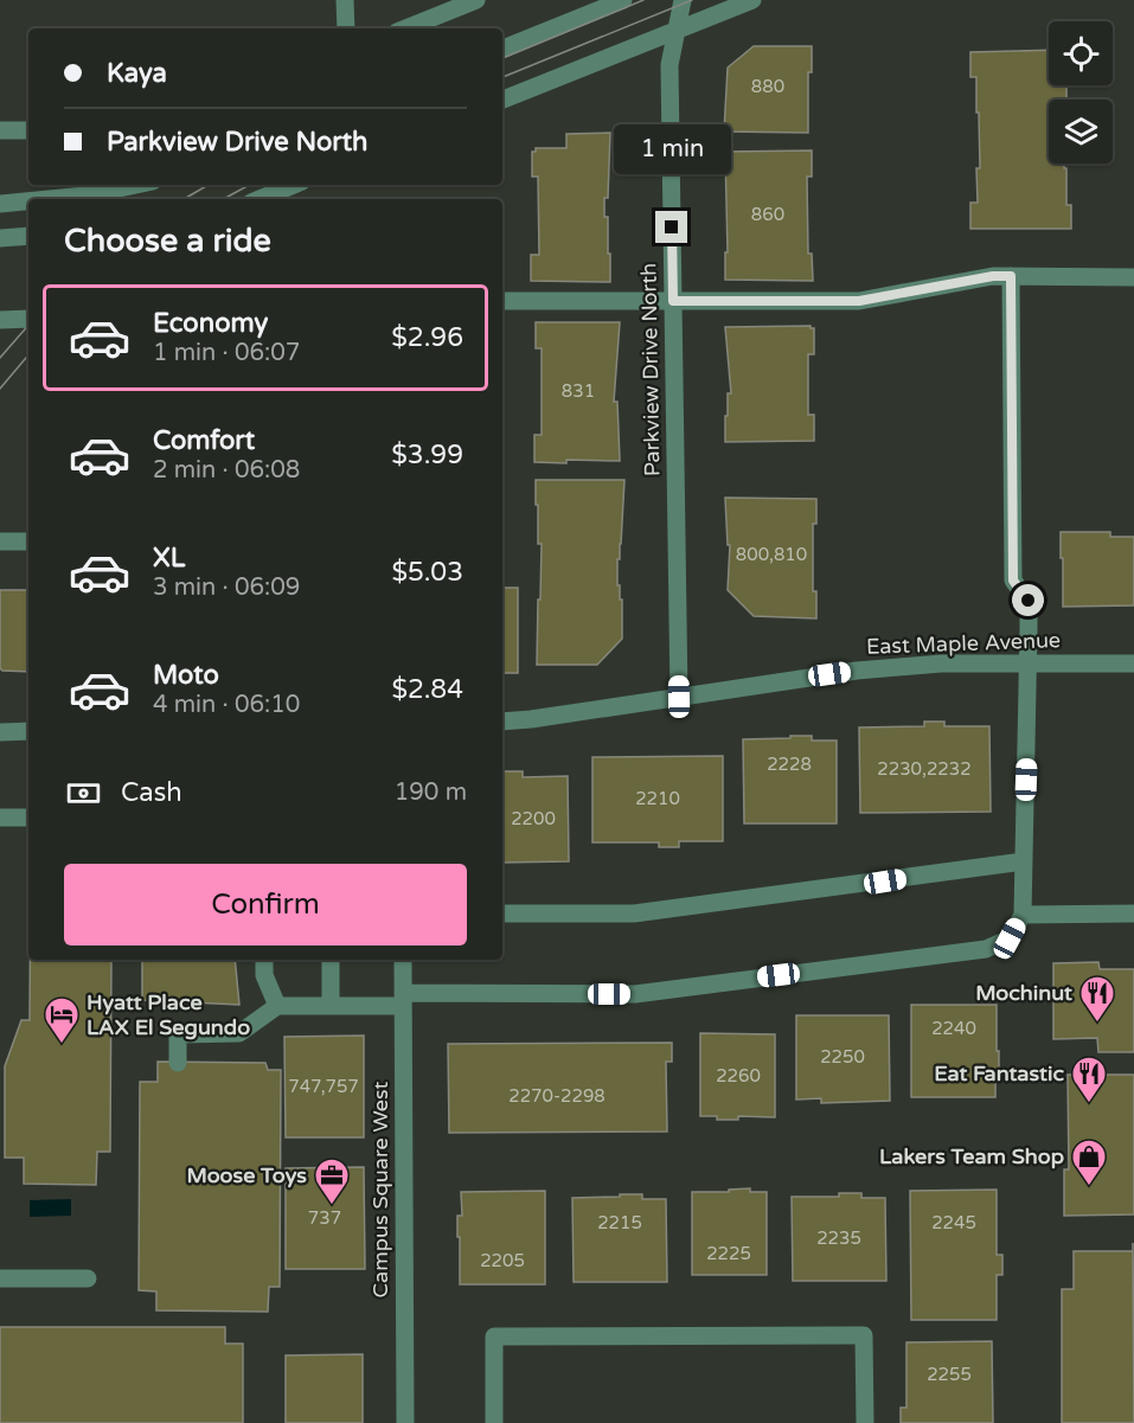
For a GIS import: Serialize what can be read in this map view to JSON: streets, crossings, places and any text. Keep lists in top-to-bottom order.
{
  "streets": {
    "street": ["Parkview Drive North", "East Maple Avenue", "Campus Square West"]
  },
  "crossings": [
    ["Parkview Drive North", "East Maple Avenue"]
  ],
  "places": {
    "restaurant": ["Mochinut", "Eat Fantastic"],
    "hotel": ["Hyatt Place LAX El Segundo"],
    "shop": ["Lakers Team Shop"],
    "office": ["Moose Toys"]
  },
  "house_numbers": [
    "880",
    "860",
    "831",
    "800,810",
    "2228",
    "2230,2232",
    "2210",
    "2200",
    "2240",
    "2250",
    "2260",
    "747,757",
    "2270-2298",
    "737",
    "2215",
    "2245",
    "2235",
    "2225",
    "2205",
    "2255"
  ],
  "page": {
    "banner": ["Kaya", "Parkview Drive North"],
    "bubble": "1 min",
    "heading": "Choose a ride",
    "list": [
      {
        "name": "Economy",
        "note": "1 min · 06:07",
        "value": "$2.96"
      },
      {
        "name": "Comfort",
        "note": "2 min · 06:08",
        "value": "$3.99"
      },
      {
        "name": "XL",
        "note": "3 min · 06:09",
        "value": "$5.03"
      },
      {
        "name": "Moto",
        "note": "4 min · 06:10",
        "value": "$2.84"
      }
    ],
    "pay": ["Cash", "190 m"],
    "buttons": "Confirm"
  }
}
